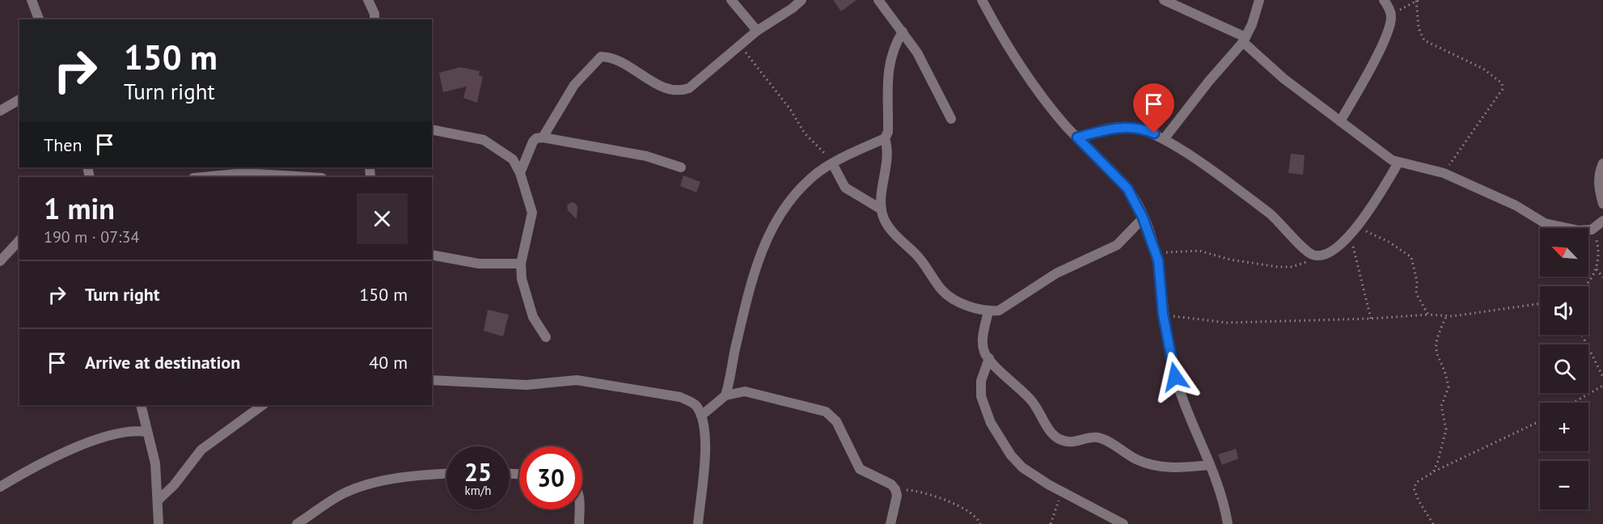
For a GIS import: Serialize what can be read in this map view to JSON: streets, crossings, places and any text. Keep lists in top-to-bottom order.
{
  "north": "top left",
  "page": {
    "turn": ["150 m", "Turn right"],
    "then": "Then",
    "heading": ["1 min", "190 m · 07:34"],
    "map_buttons": ["+", "−"],
    "list": [
      {
        "name": "Turn right",
        "value": "150 m"
      },
      {
        "name": "Arrive at destination",
        "value": "40 m"
      }
    ],
    "speed": "25 km/h",
    "limit": "30"
  }
}
